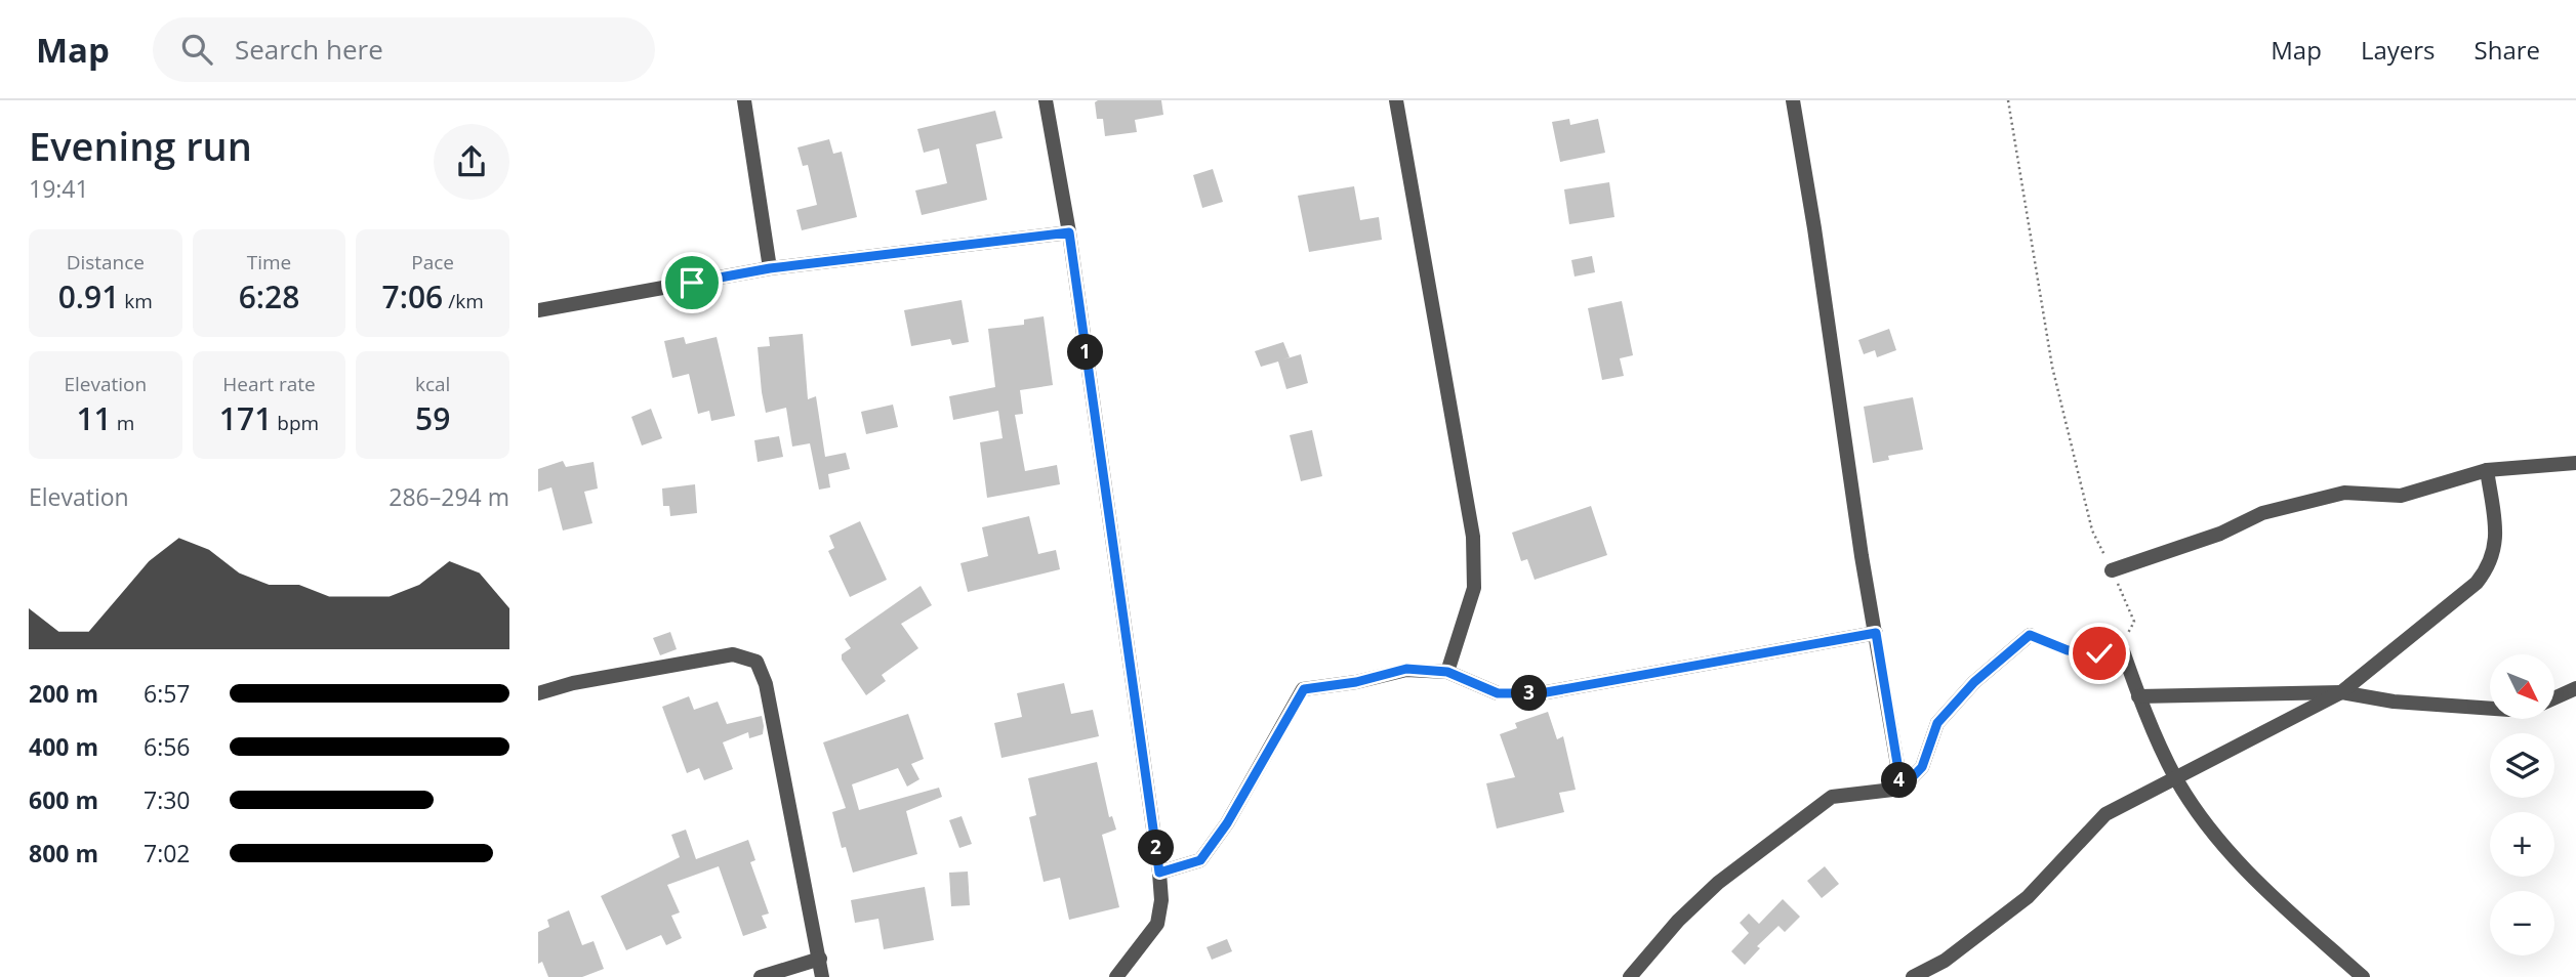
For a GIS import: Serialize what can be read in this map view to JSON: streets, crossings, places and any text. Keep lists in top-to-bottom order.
{
  "north": "bottom right",
  "page": {
    "header": "Map",
    "search": "Search here",
    "nav": ["Map", "Layers", "Share"],
    "heading": ["Evening run", "19:41"],
    "stats": [
      ["Distance", "0.91 km"],
      ["Time", "6:28"],
      ["Pace", "7:06 /km"],
      ["Elevation", "11 m"],
      ["Heart rate", "171 bpm"],
      ["kcal", "59"]
    ],
    "pins": [
      "1",
      "3",
      "4",
      "2"
    ],
    "chart": ["Elevation", "286–294 m"],
    "map_buttons": ["+", "−"],
    "list": [
      {
        "name": "200 m",
        "note": "6:57"
      },
      {
        "name": "400 m",
        "note": "6:56"
      },
      {
        "name": "600 m",
        "note": "7:30"
      },
      {
        "name": "800 m",
        "note": "7:02"
      }
    ]
  }
}
